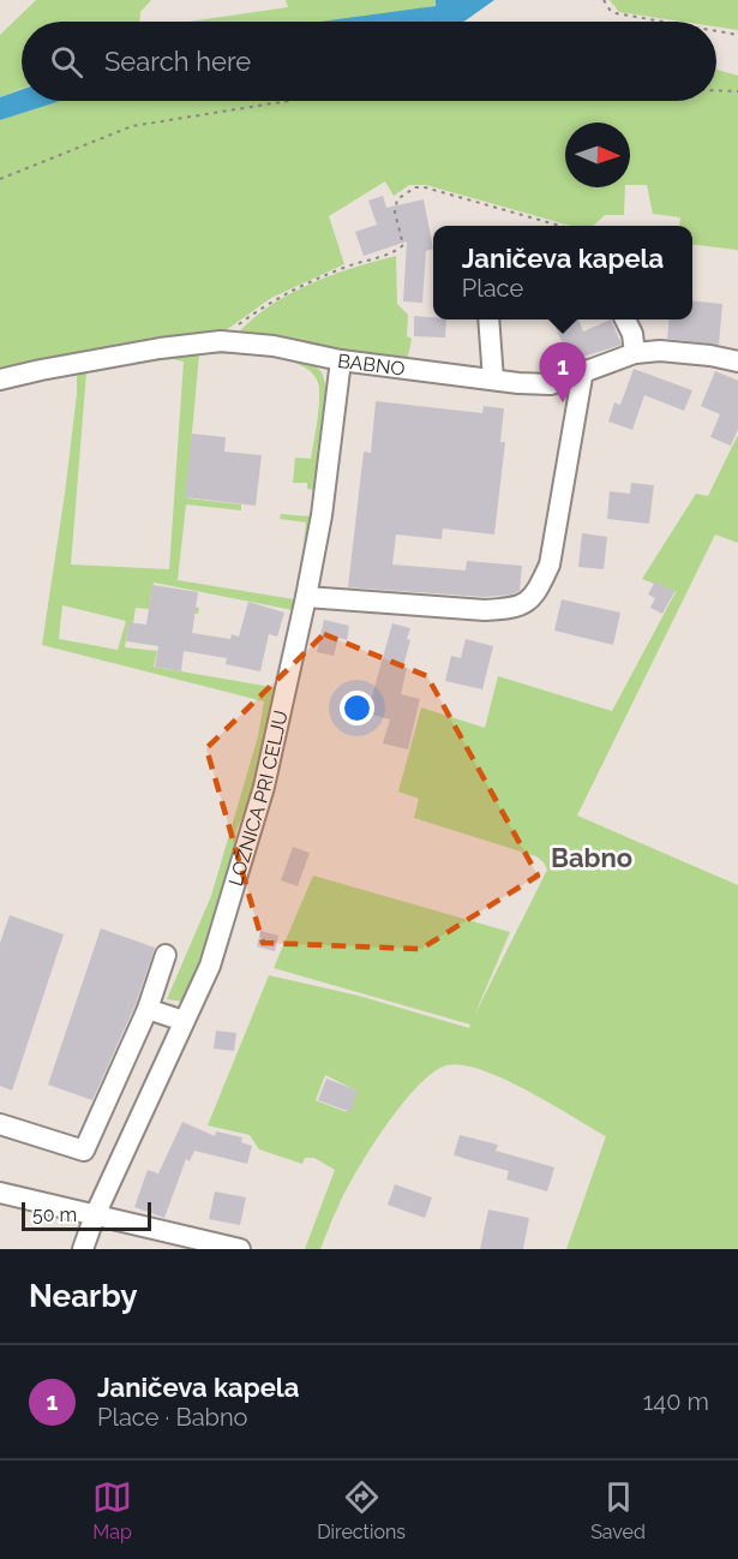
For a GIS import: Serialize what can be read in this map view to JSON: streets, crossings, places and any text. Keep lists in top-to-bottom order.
{
  "streets": {
    "street": ["BABNO", "LOŽNICA PRI CELJU"]
  },
  "crossings": [
    ["BABNO", "LOŽNICA PRI CELJU"]
  ],
  "districts": ["Babno"],
  "scale_bar": "50 m",
  "north": "right",
  "page": {
    "search": "Search here",
    "popup": ["Janičeva kapela", "Place"],
    "pins": "1",
    "scale": "50 m",
    "heading": "Nearby",
    "list": [
      {
        "mark": "1",
        "name": "Janičeva kapela",
        "note": "Place · Babno",
        "value": "140 m"
      }
    ],
    "nav": ["Map", "Directions", "Saved"]
  }
}
